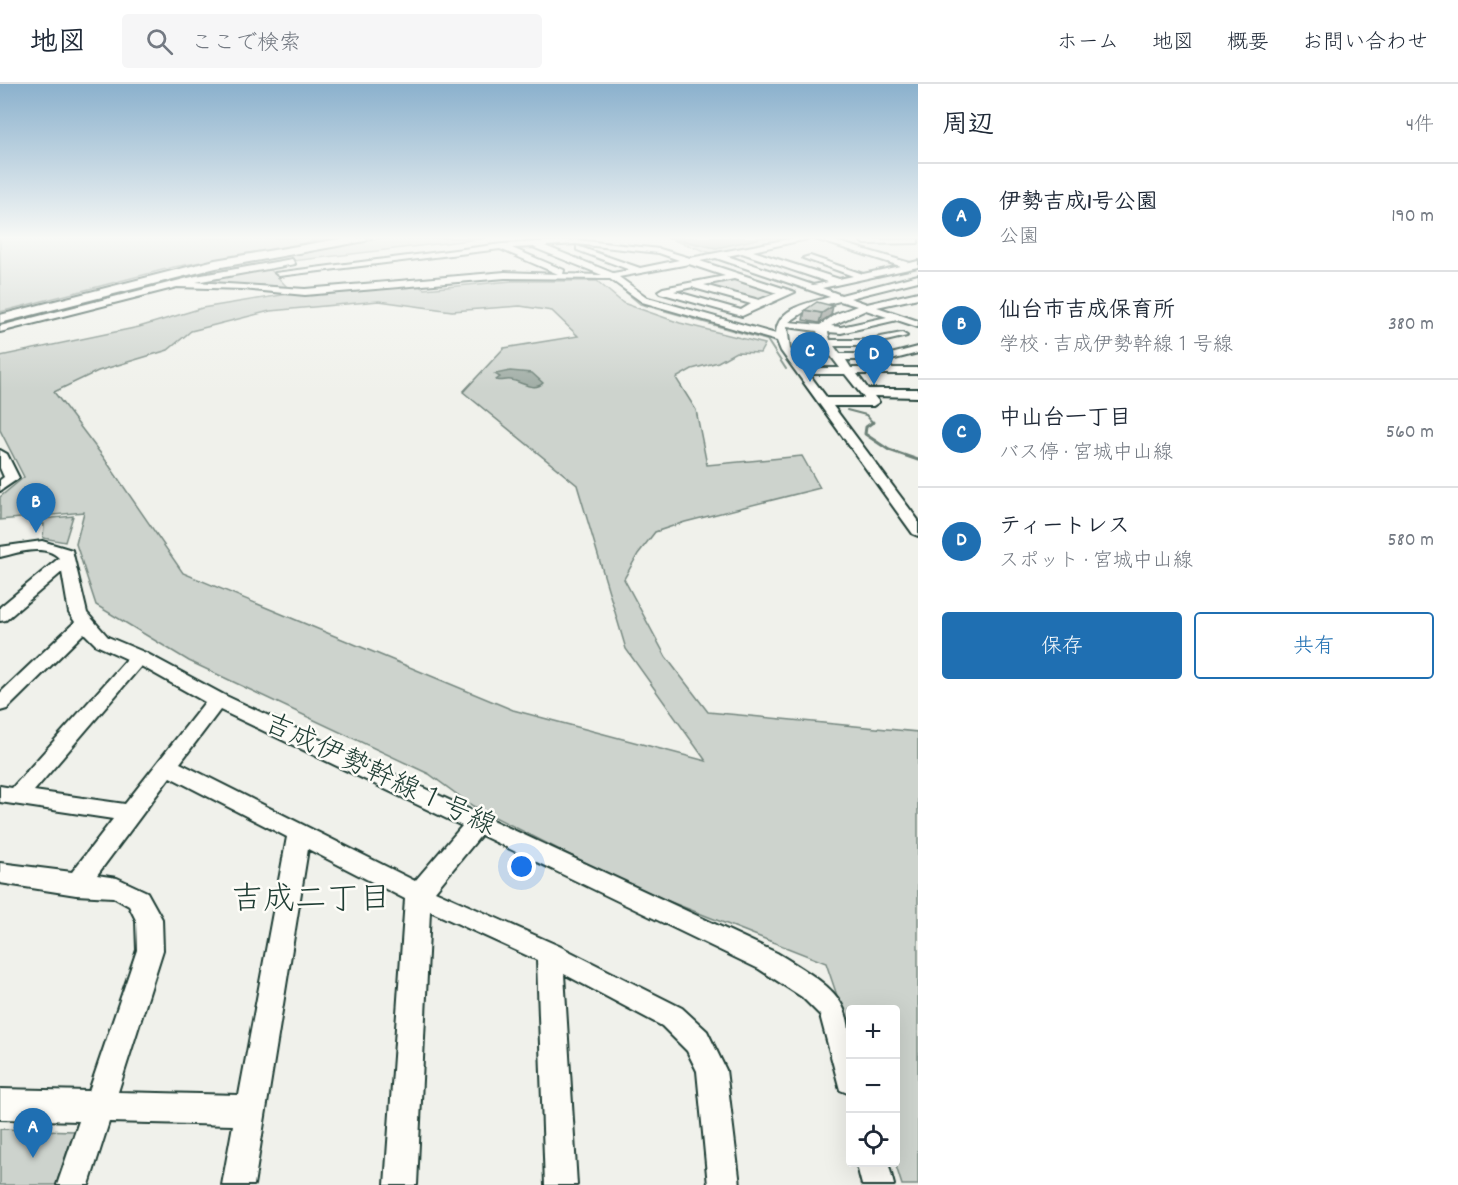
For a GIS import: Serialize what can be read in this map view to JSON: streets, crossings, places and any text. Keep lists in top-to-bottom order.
{
  "streets": {
    "street": ["吉成伊勢幹線１号線"]
  },
  "districts": ["吉成二丁目"],
  "page": {
    "header": "地図",
    "search": "ここで検索",
    "nav": [
      "ホーム",
      "地図",
      "概要",
      "お問い合わせ"
    ],
    "heading": ["周辺", "4件"],
    "list": [
      {
        "mark": "A",
        "name": "伊勢吉成1号公園",
        "note": "公園",
        "value": "190 m"
      },
      {
        "mark": "B",
        "name": "仙台市吉成保育所",
        "note": "学校 · 吉成伊勢幹線１号線",
        "value": "380 m"
      },
      {
        "mark": "C",
        "name": "中山台一丁目",
        "note": "バス停 · 宮城中山線",
        "value": "560 m"
      },
      {
        "mark": "D",
        "name": "ティートレス",
        "note": "スポット · 宮城中山線",
        "value": "580 m"
      }
    ],
    "pins": [
      "C",
      "D",
      "B",
      "A"
    ],
    "buttons": ["保存", "共有"],
    "map_buttons": ["+", "−"]
  }
}
